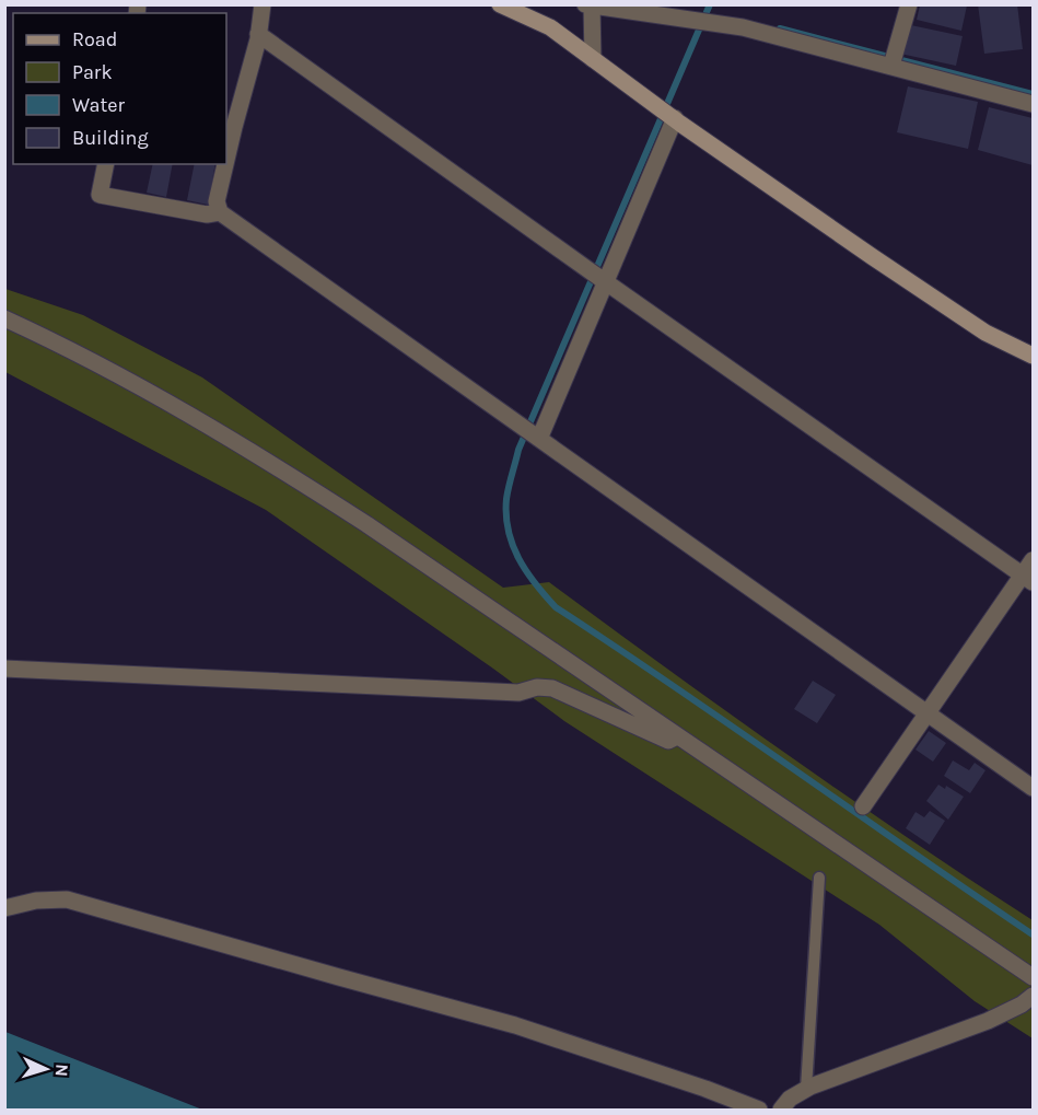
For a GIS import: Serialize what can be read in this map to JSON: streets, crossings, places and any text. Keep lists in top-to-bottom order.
{
  "legend": [
    "Road",
    "Park",
    "Water",
    "Building"
  ],
  "north": "right"
}
